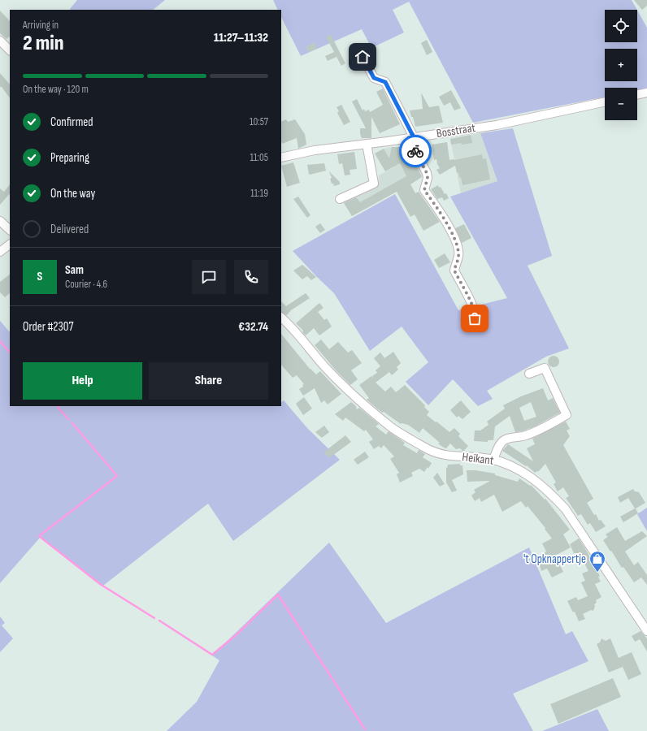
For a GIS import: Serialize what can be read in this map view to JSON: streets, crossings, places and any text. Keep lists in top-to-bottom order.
{
  "streets": {
    "street": ["Bosstraat", "Heikant"]
  },
  "places": {
    "shop": ["'t Opknappertje"]
  },
  "page": {
    "map_buttons": ["+", "−"],
    "heading": ["2 min", "Arriving in", "11:27–11:32"],
    "panel": [
      "Sam",
      "Courier · 4.6",
      "Order #2307",
      "€32.74"
    ],
    "bar": "On the way · 120 m",
    "list": [
      ["Confirmed", "10:57"],
      ["Preparing", "11:05"],
      ["On the way", "11:19"],
      "Delivered"
    ],
    "round": "S",
    "buttons": ["Help", "Share"]
  }
}
